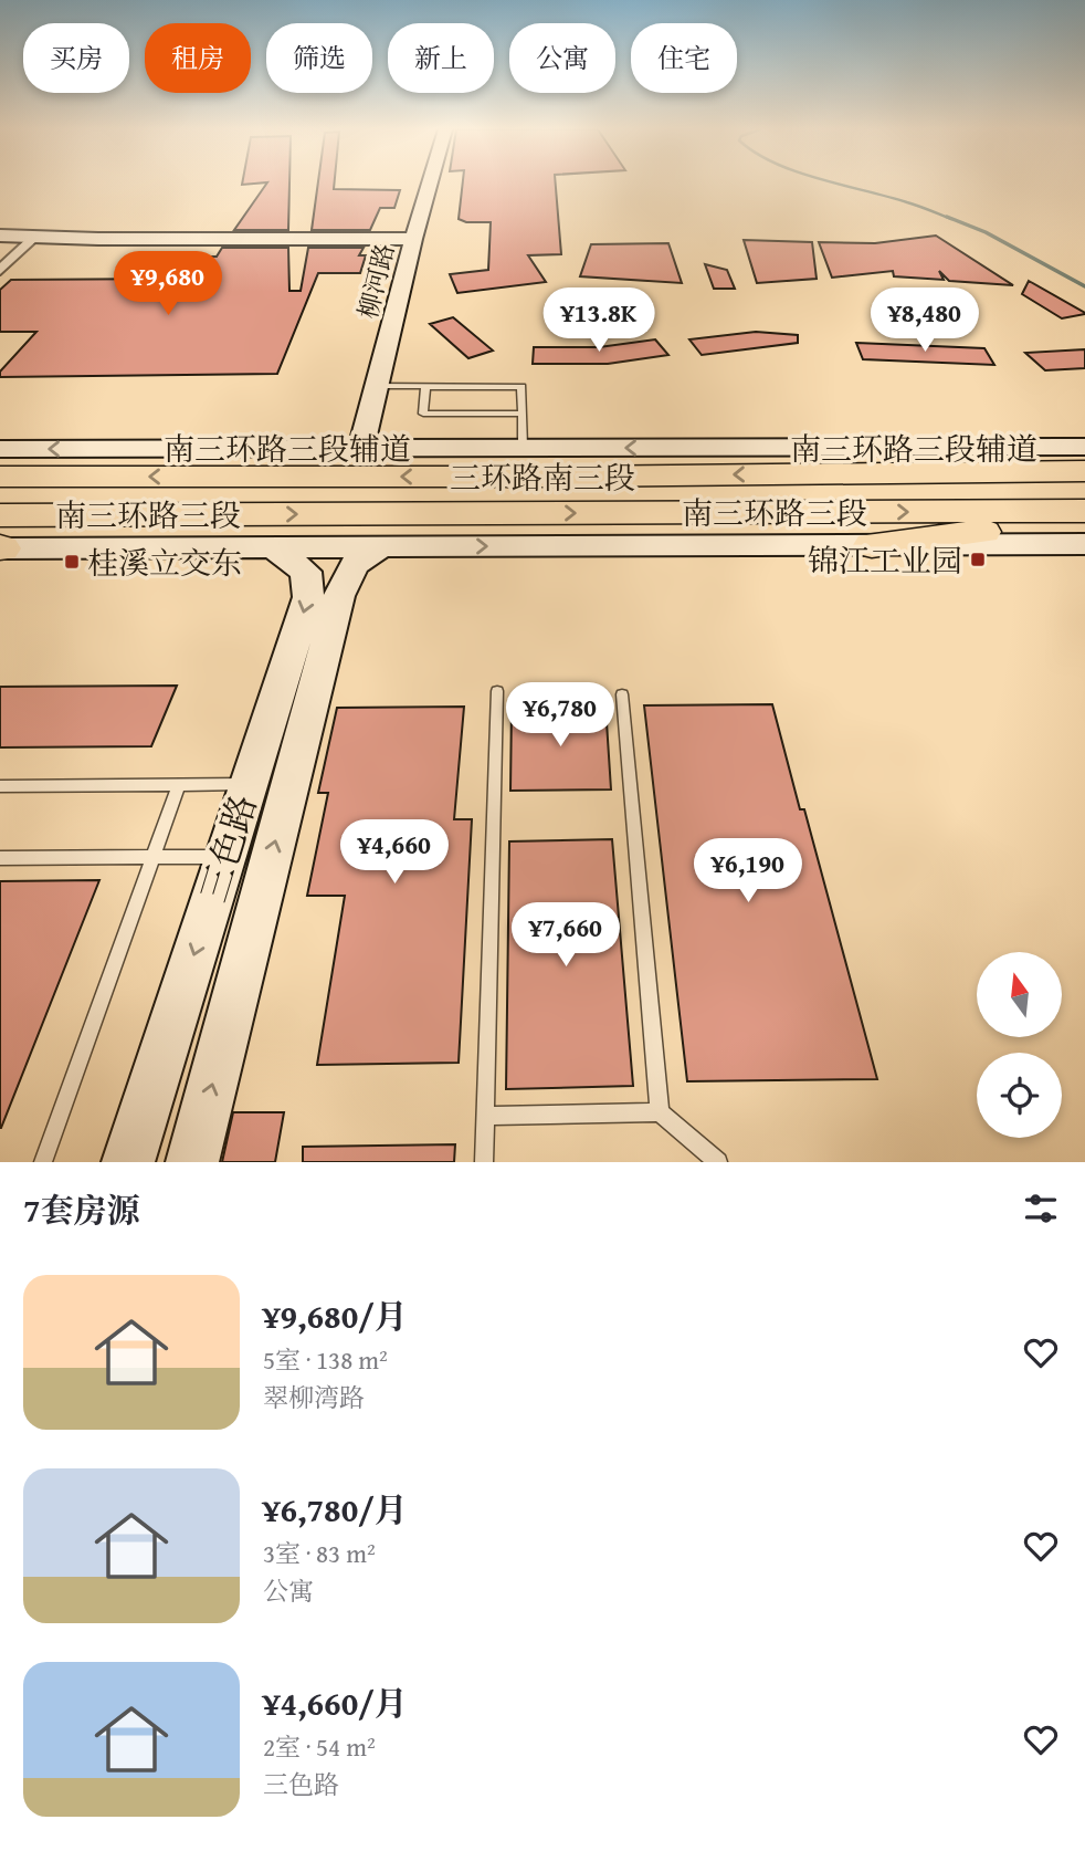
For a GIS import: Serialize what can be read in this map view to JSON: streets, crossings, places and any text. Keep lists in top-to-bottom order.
{
  "streets": {
    "highway": ["三环路南三段", "南三环路三段"],
    "main road": ["柳河路", "南三环路三段辅道", "三色路"]
  },
  "crossings": [
    ["柳河路", "南三环路三段辅道"]
  ],
  "one_way": ["三环路南三段", "南三环路三段"],
  "places": {
    "transit": ["锦江工业园", "桂溪立交东"]
  },
  "north": "top",
  "page": {
    "chip": [
      "买房",
      "租房",
      "筛选",
      "新上",
      "公寓",
      "住宅"
    ],
    "price": [
      "¥9,680",
      "¥13.8K",
      "¥8,480",
      "¥6,780",
      "¥4,660",
      "¥6,190",
      "¥7,660"
    ],
    "heading": "7套房源",
    "list": [
      {
        "name": "¥9,680/月",
        "note": "5室 · 138 m² · 翠柳湾路"
      },
      {
        "name": "¥6,780/月",
        "note": "3室 · 83 m² · 公寓"
      },
      {
        "name": "¥4,660/月",
        "note": "2室 · 54 m² · 三色路"
      }
    ]
  }
}
